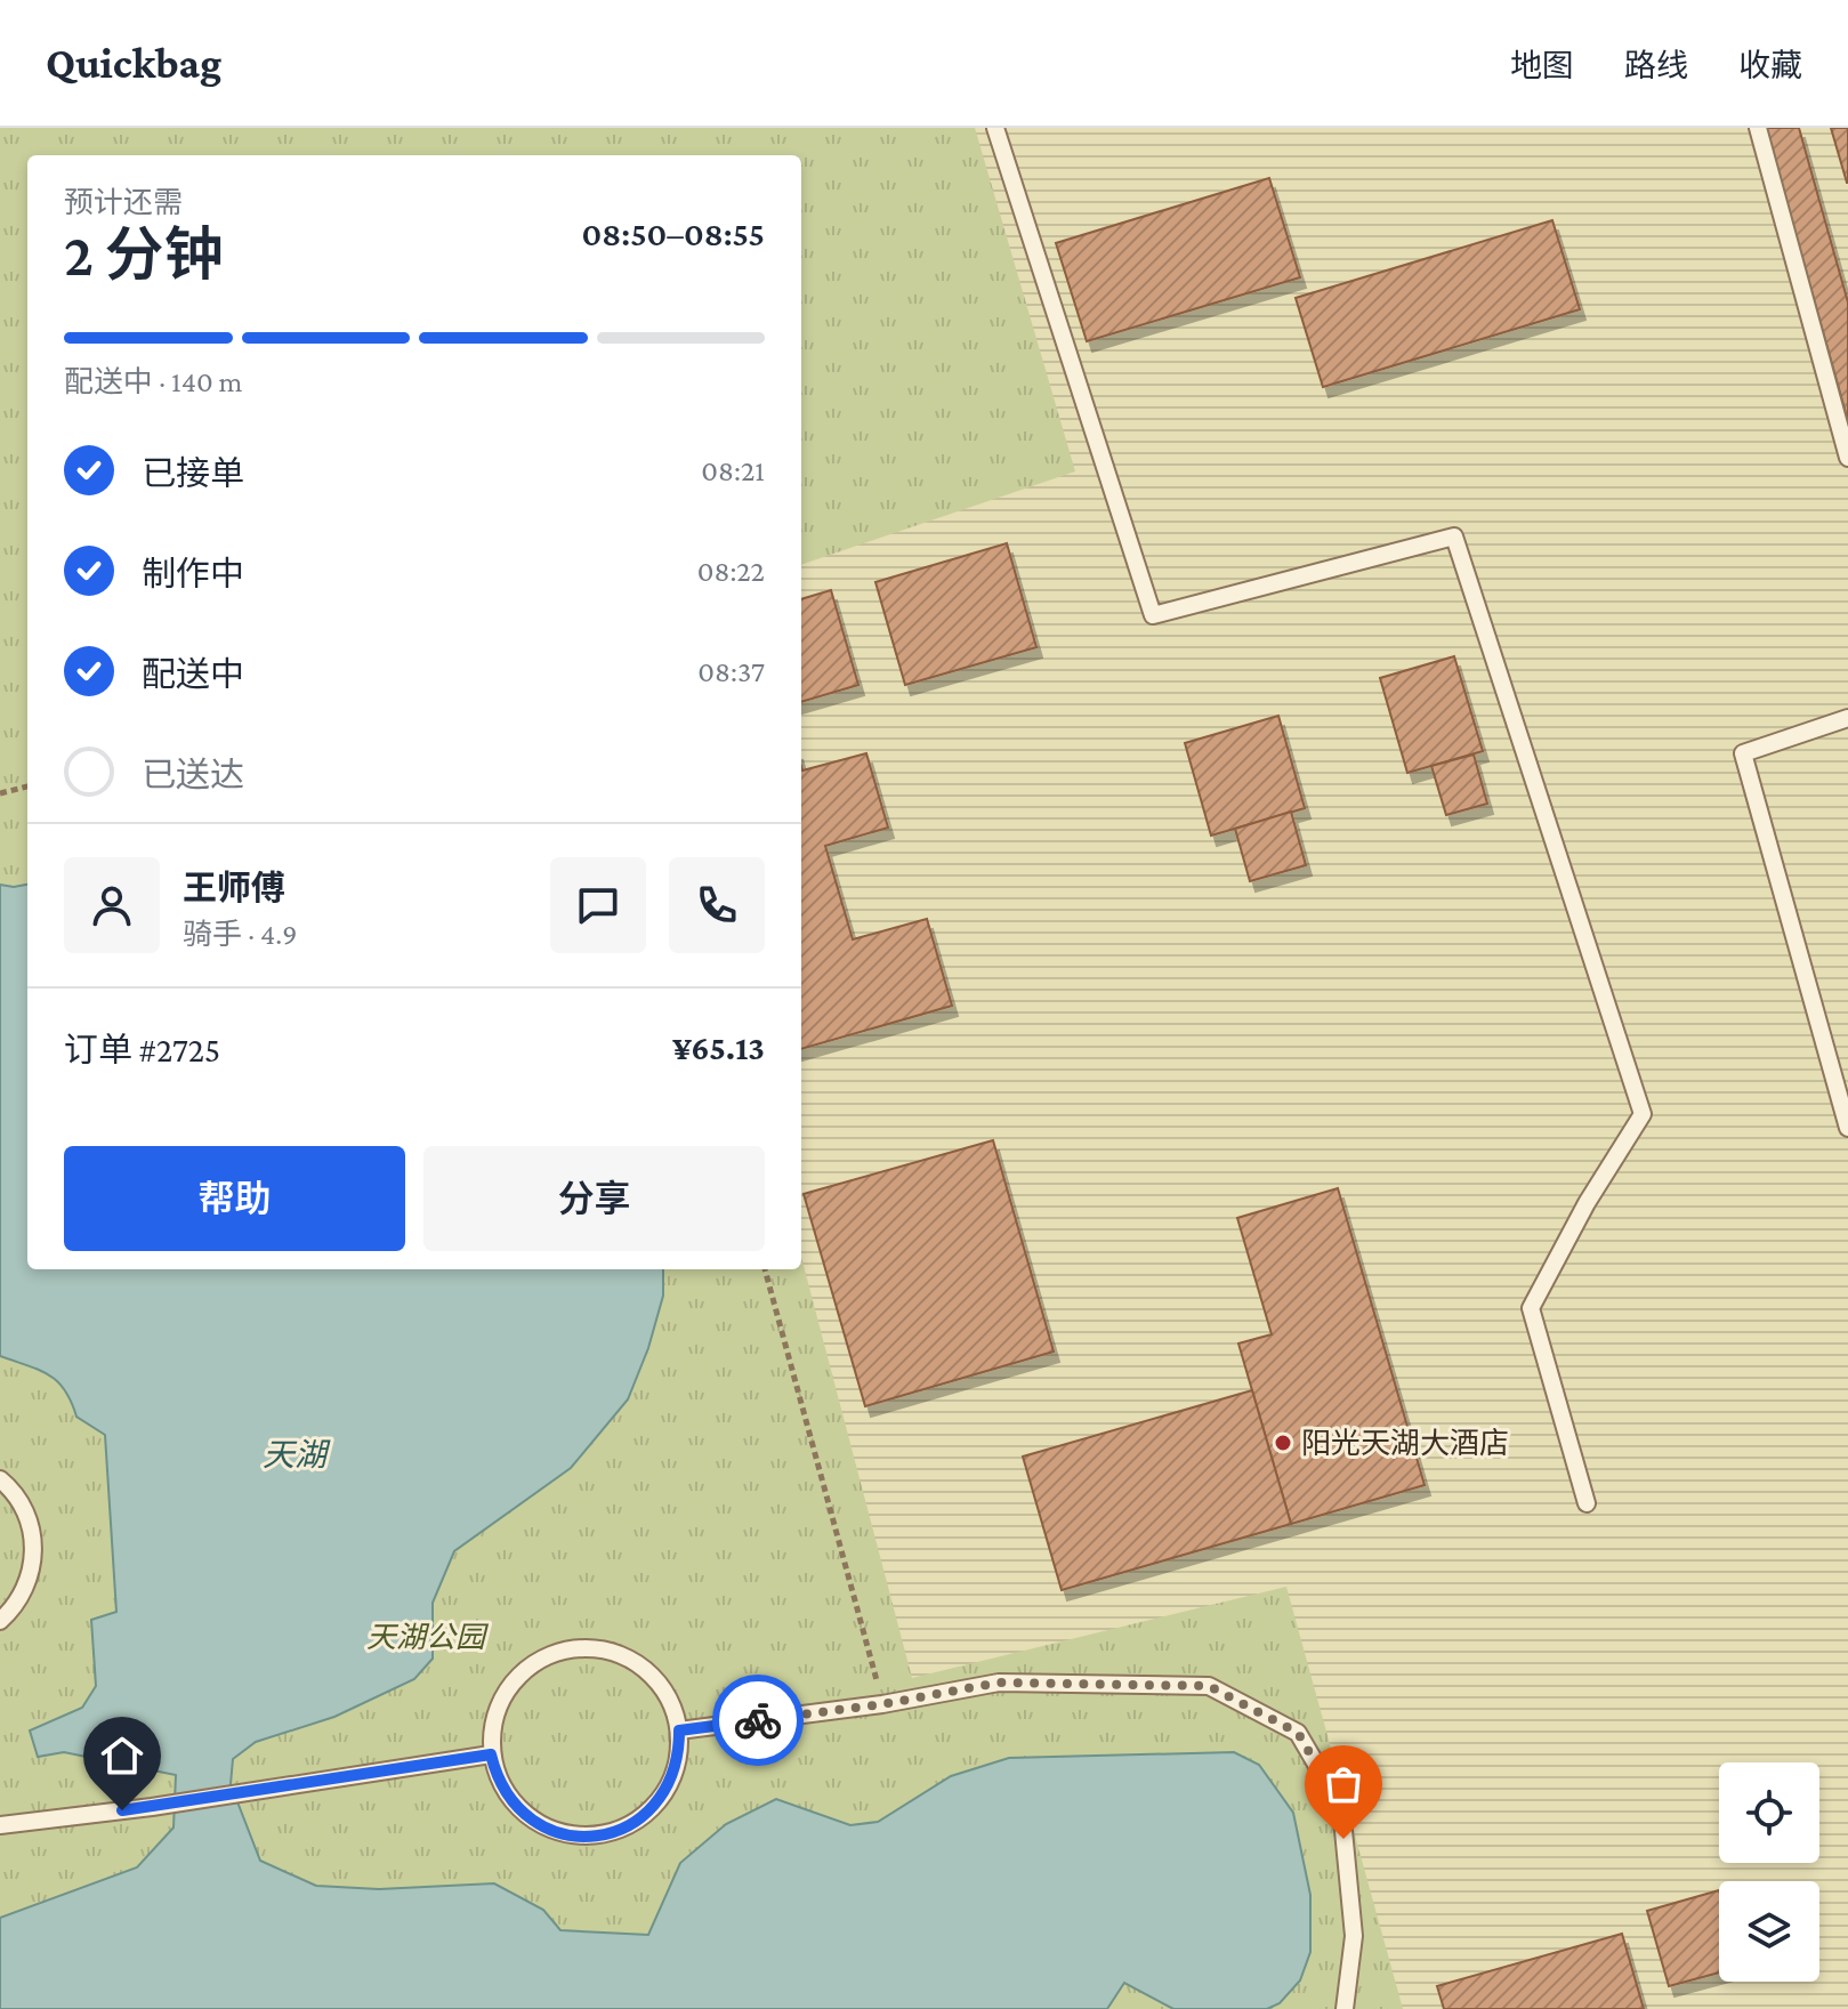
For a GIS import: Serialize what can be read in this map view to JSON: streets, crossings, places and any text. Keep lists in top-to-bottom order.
{
  "water": ["天湖"],
  "parks": ["天湖公园"],
  "places": ["阳光天湖大酒店"],
  "page": {
    "header": "Quickbag",
    "nav": ["地图", "路线", "收藏"],
    "heading": ["2 分钟", "预计还需", "08:50–08:55"],
    "panel": [
      "王师傅",
      "骑手 · 4.9",
      "订单 #2725",
      "¥65.13"
    ],
    "bar": "配送中 · 140 m",
    "list": [
      ["已接单", "08:21"],
      ["制作中", "08:22"],
      ["配送中", "08:37"],
      "已送达"
    ],
    "buttons": ["帮助", "分享"]
  }
}
